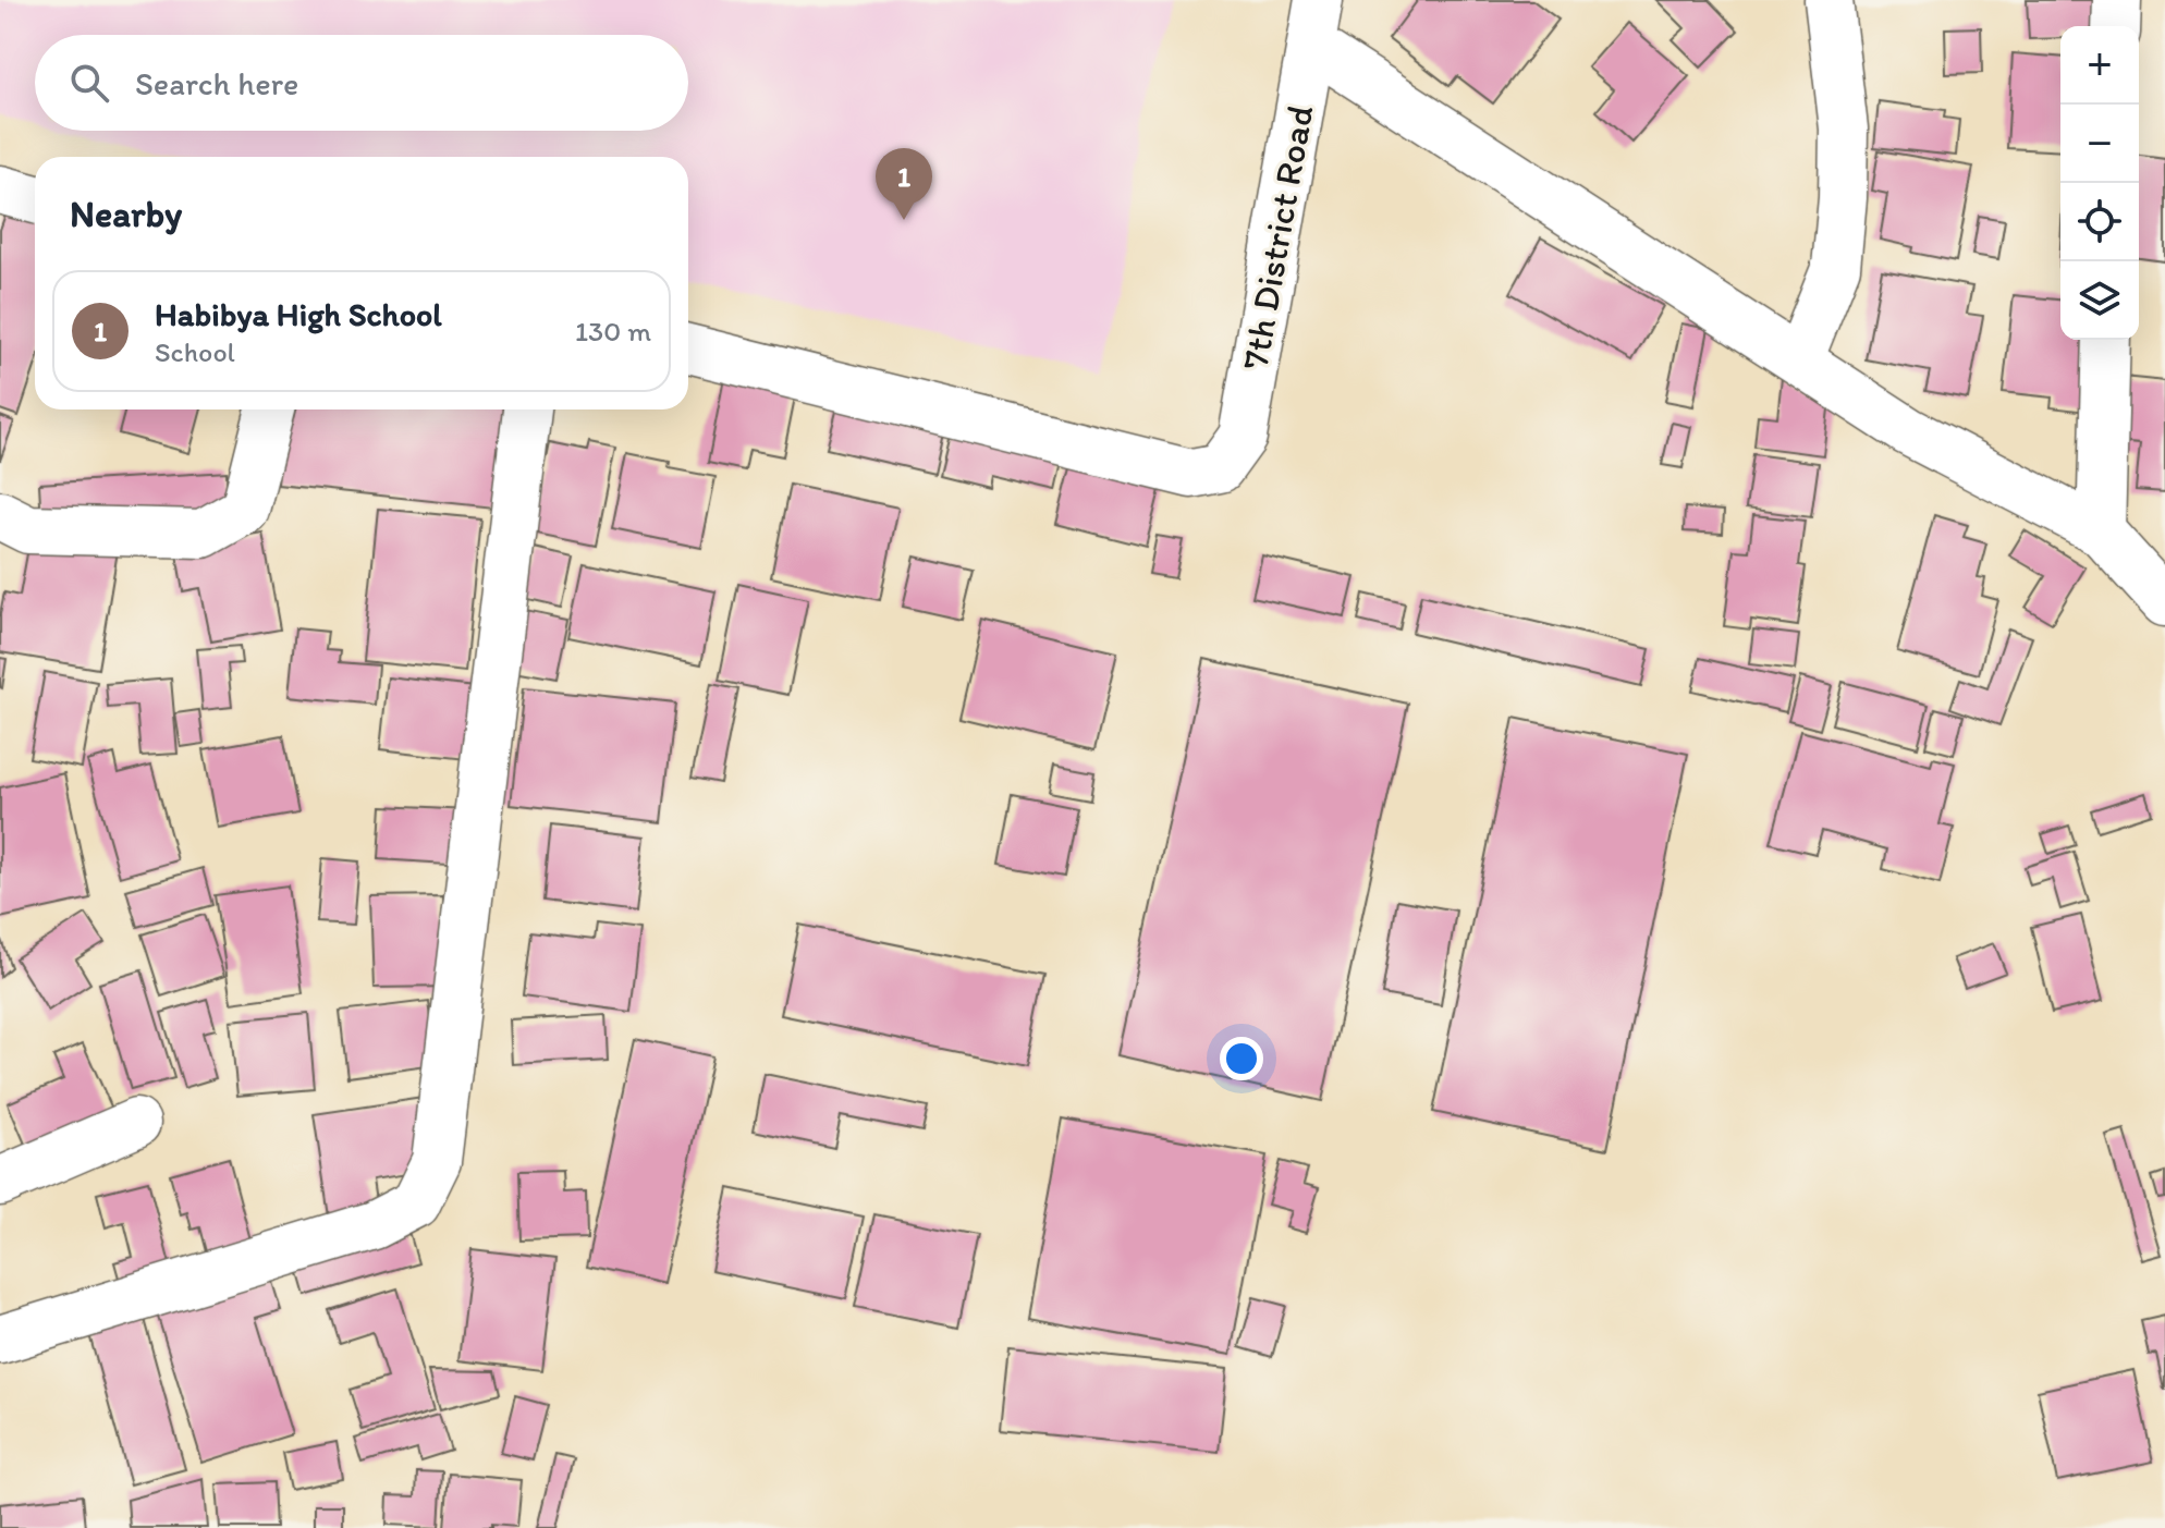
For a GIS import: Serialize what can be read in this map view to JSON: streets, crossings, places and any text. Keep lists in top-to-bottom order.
{
  "streets": {
    "street": ["7th District Road"]
  },
  "page": {
    "map_buttons": ["+", "−"],
    "search": "Search here",
    "pins": "1",
    "heading": "Nearby",
    "list": [
      {
        "mark": "1",
        "name": "Habibya High School",
        "note": "School",
        "value": "130 m"
      }
    ]
  }
}
